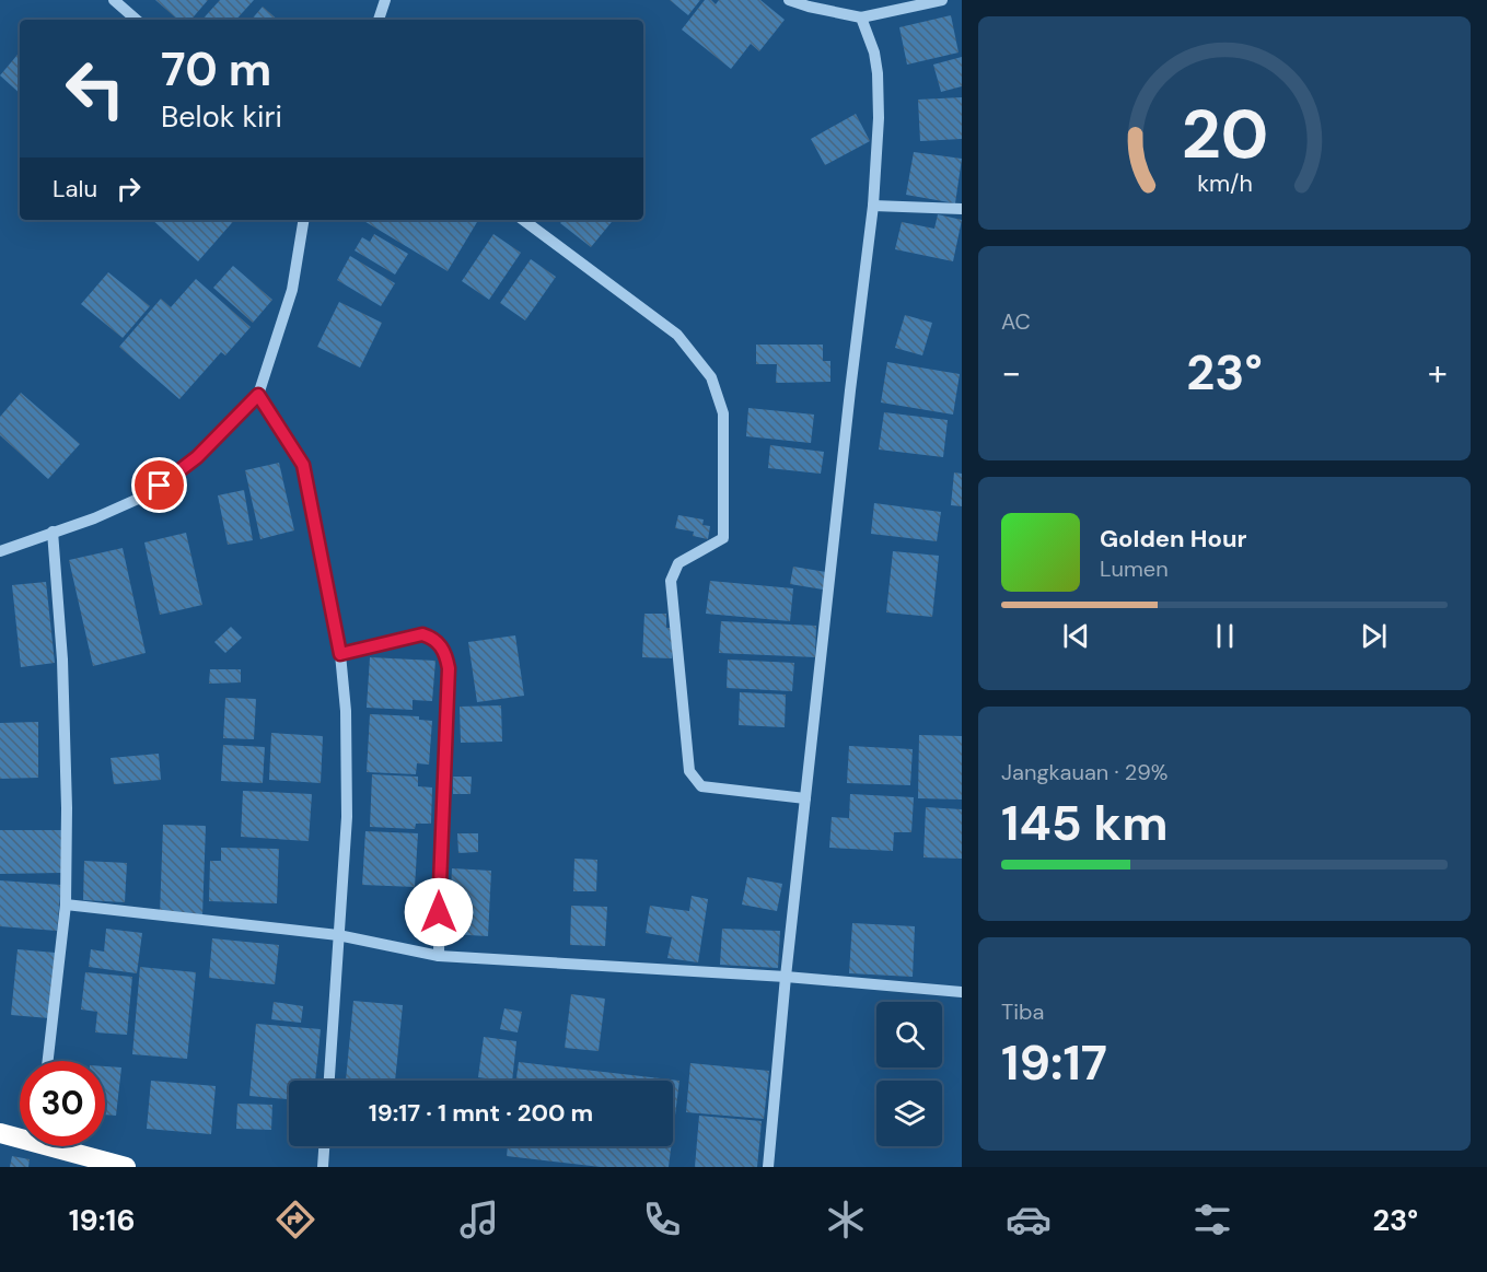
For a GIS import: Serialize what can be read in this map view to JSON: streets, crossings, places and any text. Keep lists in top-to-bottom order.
{
  "page": {
    "turn": ["70 m", "Belok kiri"],
    "then": "Lalu",
    "tile": [
      "AC",
      ["Jangkauan · 29%", "145 km"],
      ["Tiba", "19:17"]
    ],
    "heat": ["−", "23°", "+"],
    "song": ["Golden Hour", "Lumen"],
    "limit": "30",
    "trip": "19:17 · 1 mnt · 200 m",
    "tabs": ["19:16", "23°"],
    "gauge": ["20", "km/h"]
  }
}
